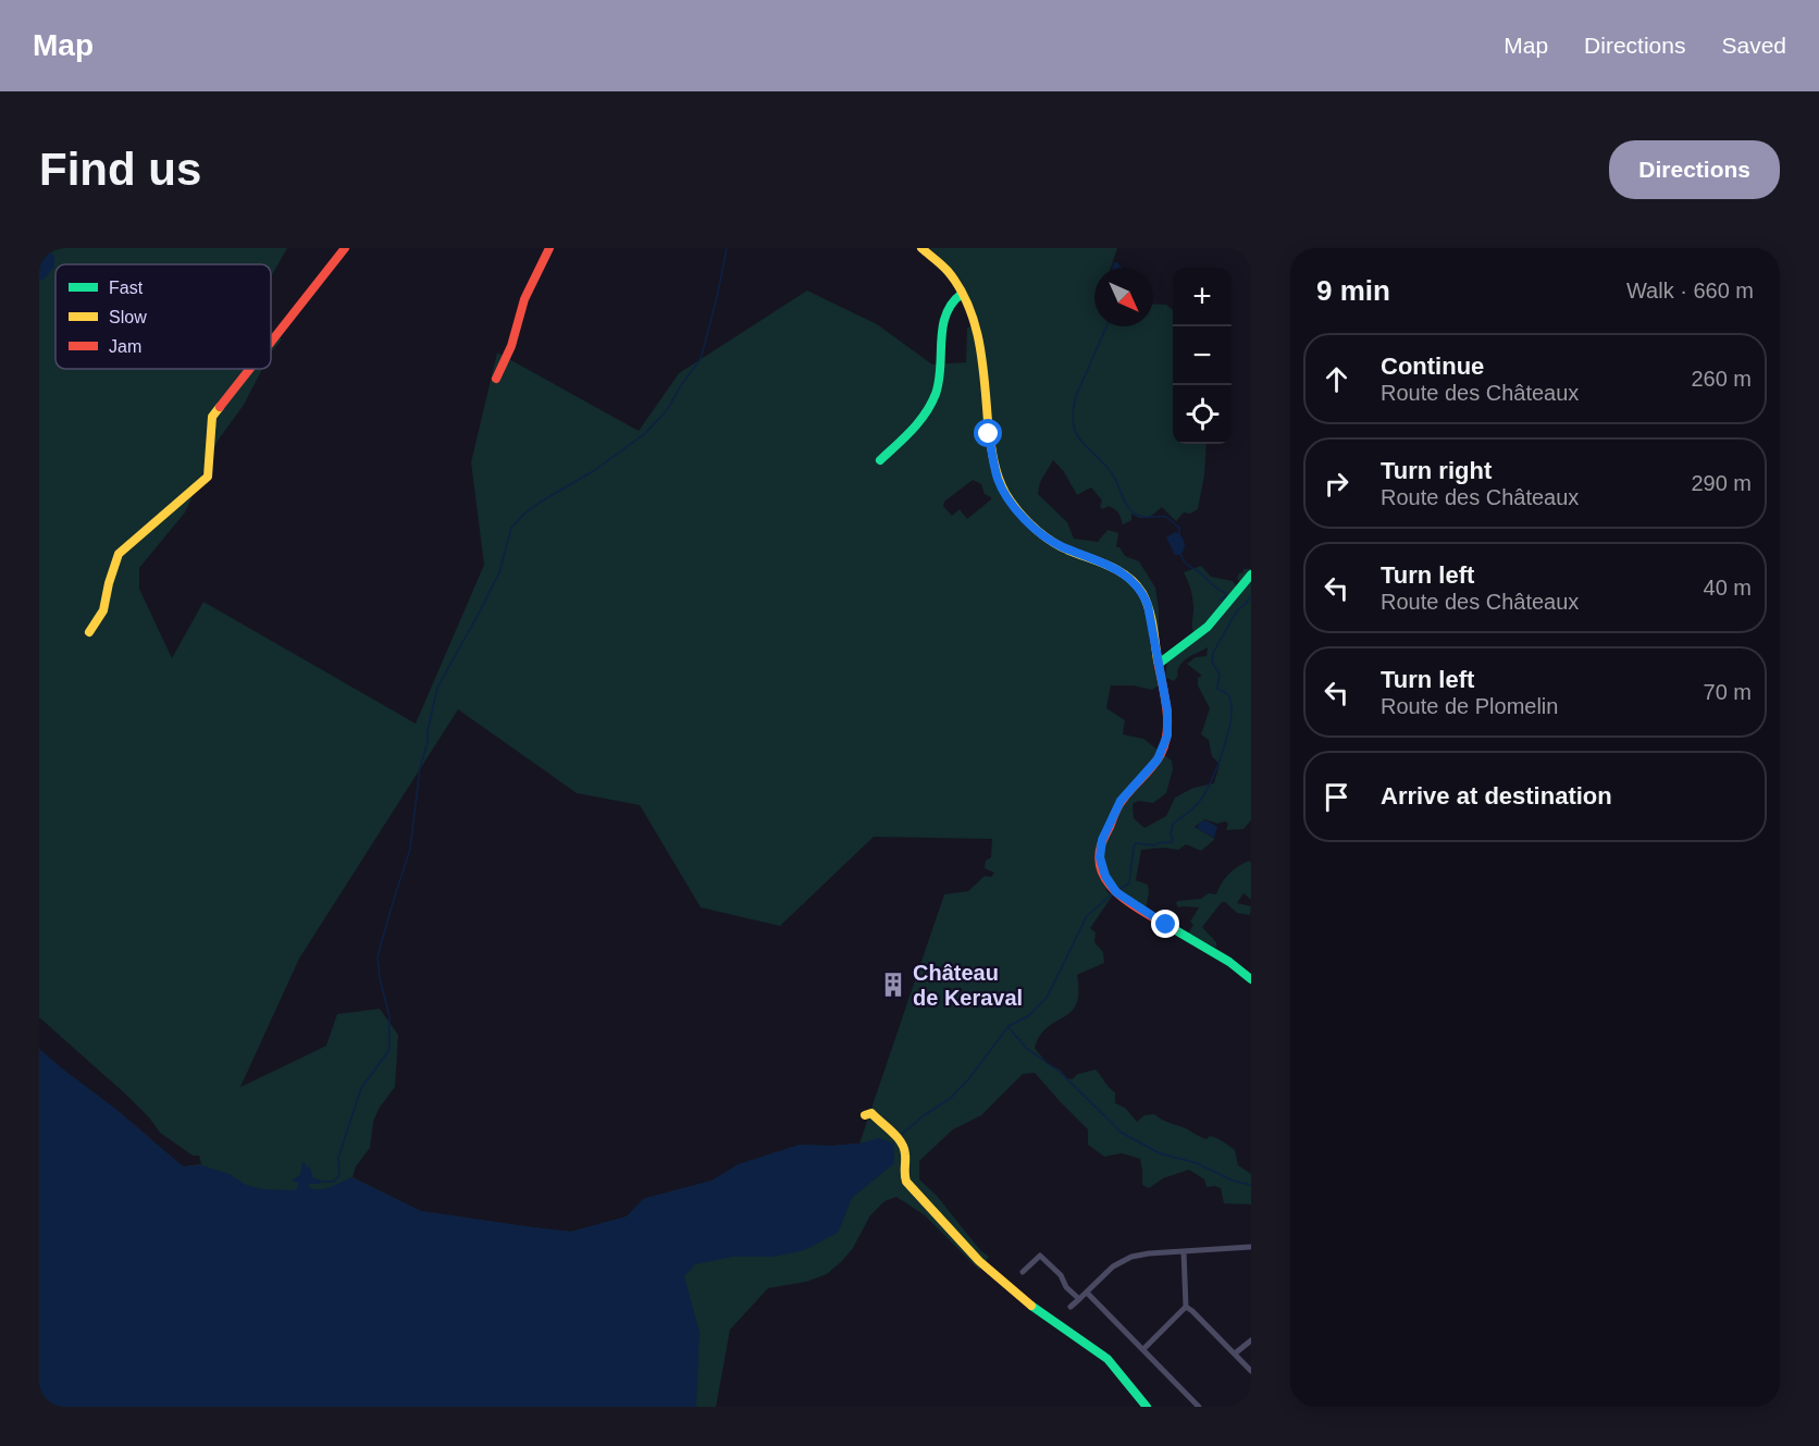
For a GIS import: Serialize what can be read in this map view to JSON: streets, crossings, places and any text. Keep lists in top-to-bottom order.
{
  "places": {
    "building": ["Château de Keraval"]
  },
  "legend": ["Fast", "Slow", "Jam"],
  "north": "bottom right",
  "page": {
    "header": "Map",
    "nav": ["Map", "Directions", "Saved"],
    "buttons": "Directions",
    "title": "Find us",
    "heading": ["9 min", "Walk · 660 m"],
    "map_buttons": ["+", "−"],
    "list": [
      ["Continue", "Route des Châteaux", "260 m"],
      ["Turn right", "Route des Châteaux", "290 m"],
      ["Turn left", "Route des Châteaux", "40 m"],
      ["Turn left", "Route de Plomelin", "70 m"],
      "Arrive at destination"
    ]
  }
}
